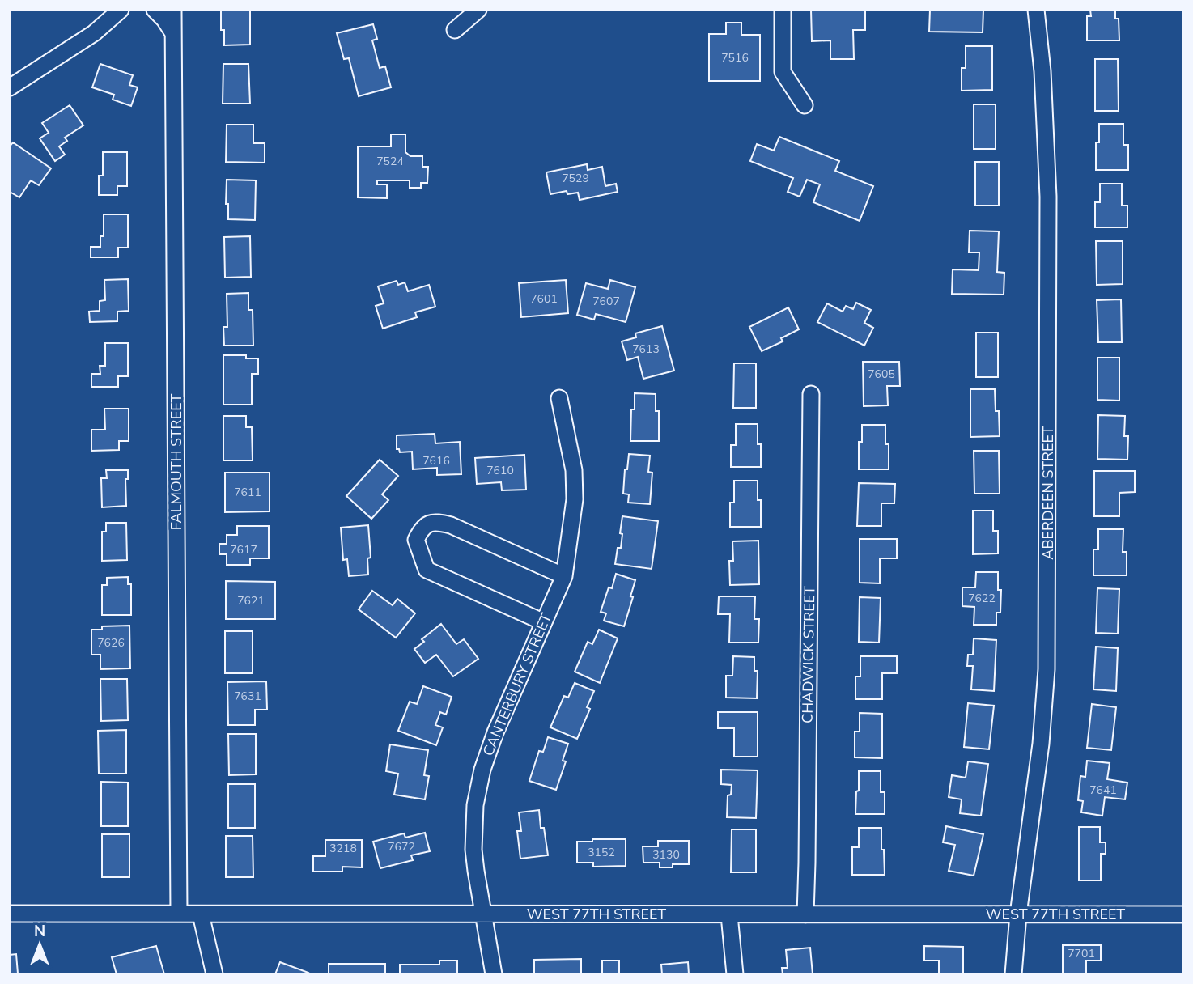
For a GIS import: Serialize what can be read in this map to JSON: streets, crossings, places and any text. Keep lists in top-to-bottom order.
{
  "streets": {
    "street": [
      "FALMOUTH STREET",
      "ABERDEEN STREET",
      "CHADWICK STREET",
      "CANTERBURY STREET",
      "WEST 77TH STREET"
    ]
  },
  "crossings": [
    ["FALMOUTH STREET", "WEST 77TH STREET"],
    ["ABERDEEN STREET", "WEST 77TH STREET"],
    ["CHADWICK STREET", "WEST 77TH STREET"],
    ["CANTERBURY STREET", "WEST 77TH STREET"]
  ],
  "house_numbers": [
    "7516",
    "7524",
    "7529",
    "7601",
    "7607",
    "7613",
    "7605",
    "7616",
    "7610",
    "7611",
    "7617",
    "7622",
    "7621",
    "7626",
    "7631",
    "7641",
    "7672",
    "3218",
    "3152",
    "3130",
    "7701"
  ],
  "north": "top"
}
